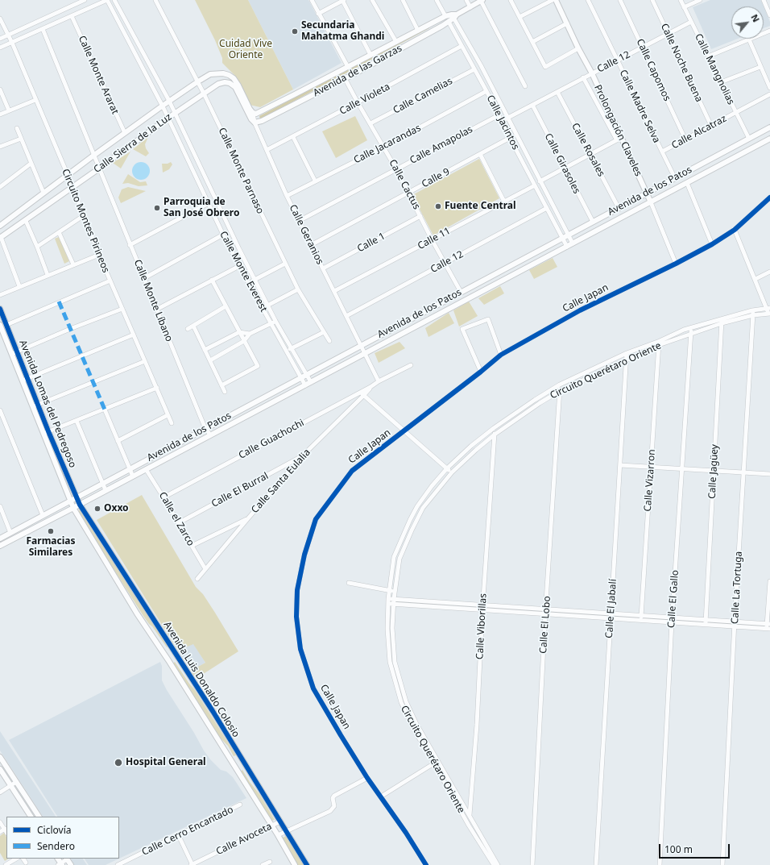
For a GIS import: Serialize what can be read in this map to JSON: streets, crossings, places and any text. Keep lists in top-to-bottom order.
{
  "streets": {
    "street": [
      "Calle 12",
      "Calle Noche Buena",
      "Calle Mangnolias",
      "Calle Capomos",
      "Avenida de las Garzas",
      "Calle Monte Ararat",
      "Calle Camelias",
      "Calle Violeta",
      "Calle Madre Selva",
      "Calle Jacintos",
      "Prolongación Claveles",
      "Calle Alcatraz",
      "Calle Sierra de la Luz",
      "Calle Jacarandas",
      "Calle Amapolas",
      "Calle Rosales",
      "Calle Girasoles",
      "Calle Monte Parnaso",
      "Calle 9",
      "Calle Cactus",
      "Avenida de los Patos",
      "Circuito Montes Pirineos",
      "Calle Geranios",
      "Calle 11",
      "Calle 1",
      "Calle Monte Everest",
      "Calle Japan",
      "Calle Monte Líbano",
      "Circuito Querétaro Oriente",
      "Avenida Lomas del Pedregoso",
      "Calle Guachochi",
      "Calle Jagüey",
      "Calle Vizarron",
      "Calle Santa Eulalia",
      "Calle El Burral",
      "Calle el Zarco",
      "Calle La Tortuga",
      "Calle El Gallo",
      "Calle El Jabalí",
      "Calle El Lobo",
      "Calle Viborillas",
      "Avenida Luis Donaldo Colosio",
      "Calle Cerro Encantado",
      "Calle Avoceta"
    ]
  },
  "crossings": [
    ["Calle 12", "Calle Noche Buena"],
    ["Calle 12", "Calle Mangnolias"],
    ["Calle 12", "Calle Capomos"],
    ["Calle 12", "Calle Madre Selva"],
    ["Calle 12", "Calle Jacintos"],
    ["Calle 12", "Prolongación Claveles"],
    ["Calle 12", "Calle Rosales"],
    ["Calle 12", "Calle Girasoles"],
    ["Calle 12", "Calle Cactus"],
    ["Calle 12", "Calle Geranios"],
    ["Calle Noche Buena", "Calle Alcatraz"],
    ["Calle Mangnolias", "Calle Alcatraz"],
    ["Calle Mangnolias", "Avenida de los Patos"],
    ["Calle Capomos", "Calle Alcatraz"],
    ["Avenida de las Garzas", "Calle Jacintos"],
    ["Avenida de las Garzas", "Calle Sierra de la Luz"],
    ["Avenida de las Garzas", "Calle Cactus"],
    ["Avenida de las Garzas", "Calle Geranios"],
    ["Calle Monte Ararat", "Calle Sierra de la Luz"],
    ["Calle Camelias", "Calle Jacintos"],
    ["Calle Camelias", "Calle Cactus"],
    ["Calle Violeta", "Calle Jacintos"],
    ["Calle Violeta", "Calle Cactus"],
    ["Calle Violeta", "Calle Geranios"],
    ["Calle Madre Selva", "Calle Alcatraz"],
    ["Calle Madre Selva", "Avenida de los Patos"],
    ["Calle Jacintos", "Calle Jacarandas"],
    ["Calle Jacintos", "Calle Amapolas"],
    ["Calle Jacintos", "Calle 9"],
    ["Calle Jacintos", "Avenida de los Patos"],
    ["Calle Jacintos", "Calle 11"],
    ["Prolongación Claveles", "Avenida de los Patos"],
    ["Prolongación Claveles", "Calle Japan"],
    ["Calle Sierra de la Luz", "Calle Monte Parnaso"],
    ["Calle Sierra de la Luz", "Circuito Montes Pirineos"],
    ["Calle Sierra de la Luz", "Calle Geranios"],
    ["Calle Sierra de la Luz", "Calle Monte Everest"],
    ["Calle Sierra de la Luz", "Calle Monte Líbano"],
    ["Calle Jacarandas", "Calle Cactus"],
    ["Calle Jacarandas", "Calle Geranios"],
    ["Calle Amapolas", "Calle Cactus"],
    ["Calle Amapolas", "Calle Geranios"],
    ["Calle Rosales", "Avenida de los Patos"],
    ["Calle Girasoles", "Avenida de los Patos"],
    ["Calle 9", "Calle Cactus"],
    ["Calle 9", "Calle Geranios"],
    ["Calle Cactus", "Avenida de los Patos"],
    ["Calle Cactus", "Calle 11"],
    ["Calle Cactus", "Calle 1"],
    ["Avenida de los Patos", "Calle Geranios"],
    ["Avenida de los Patos", "Calle Monte Everest"],
    ["Avenida de los Patos", "Calle Monte Líbano"],
    ["Avenida de los Patos", "Avenida Lomas del Pedregoso"],
    ["Avenida de los Patos", "Calle el Zarco"],
    ["Avenida de los Patos", "Avenida Luis Donaldo Colosio"],
    ["Calle Geranios", "Calle 11"],
    ["Calle Geranios", "Calle 1"],
    ["Calle Geranios", "Calle Guachochi"],
    ["Circuito Querétaro Oriente", "Calle Jagüey"],
    ["Circuito Querétaro Oriente", "Calle Vizarron"],
    ["Circuito Querétaro Oriente", "Calle La Tortuga"],
    ["Circuito Querétaro Oriente", "Calle El Gallo"],
    ["Circuito Querétaro Oriente", "Calle El Jabalí"],
    ["Circuito Querétaro Oriente", "Calle El Lobo"],
    ["Circuito Querétaro Oriente", "Calle Viborillas"],
    ["Avenida Lomas del Pedregoso", "Avenida Luis Donaldo Colosio"],
    ["Calle Guachochi", "Calle Santa Eulalia"],
    ["Calle Guachochi", "Calle el Zarco"],
    ["Calle Santa Eulalia", "Calle El Burral"],
    ["Calle Santa Eulalia", "Calle el Zarco"],
    ["Calle El Burral", "Calle el Zarco"],
    ["Avenida Luis Donaldo Colosio", "Calle Avoceta"]
  ],
  "parks": ["Cuidad Vive Oriente"],
  "places": [
    "Secundaria Mahatma Ghandi",
    "Fuente Central",
    "Parroquia de San José Obrero",
    "Oxxo",
    "Farmacias Similares",
    "Hospital General"
  ],
  "legend": ["Ciclovía", "Sendero"],
  "scale_bar": "100 m",
  "north": "top right"
}
